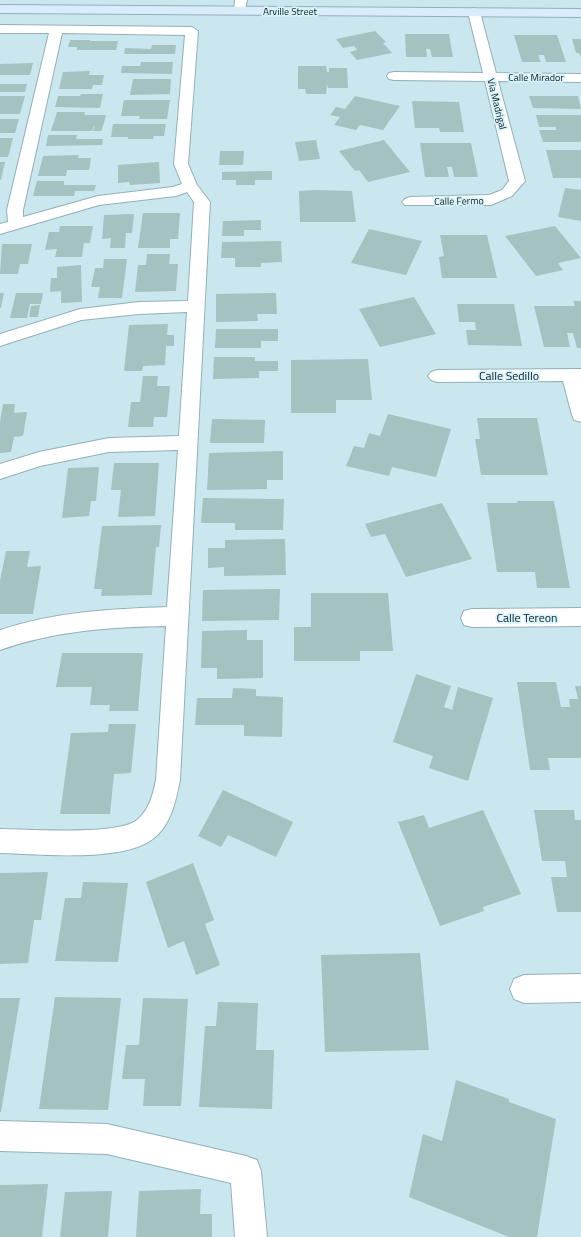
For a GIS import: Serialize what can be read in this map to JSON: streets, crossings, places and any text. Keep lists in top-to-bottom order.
{
  "streets": {
    "main road": ["Arville Street"],
    "street": [
      "Calle Mirador",
      "Via Madrigal",
      "Calle Fermo",
      "Calle Sedillo",
      "Calle Tereon"
    ]
  },
  "crossings": [
    ["Arville Street", "Via Madrigal"],
    ["Calle Mirador", "Via Madrigal"],
    ["Via Madrigal", "Calle Fermo"]
  ]
}
